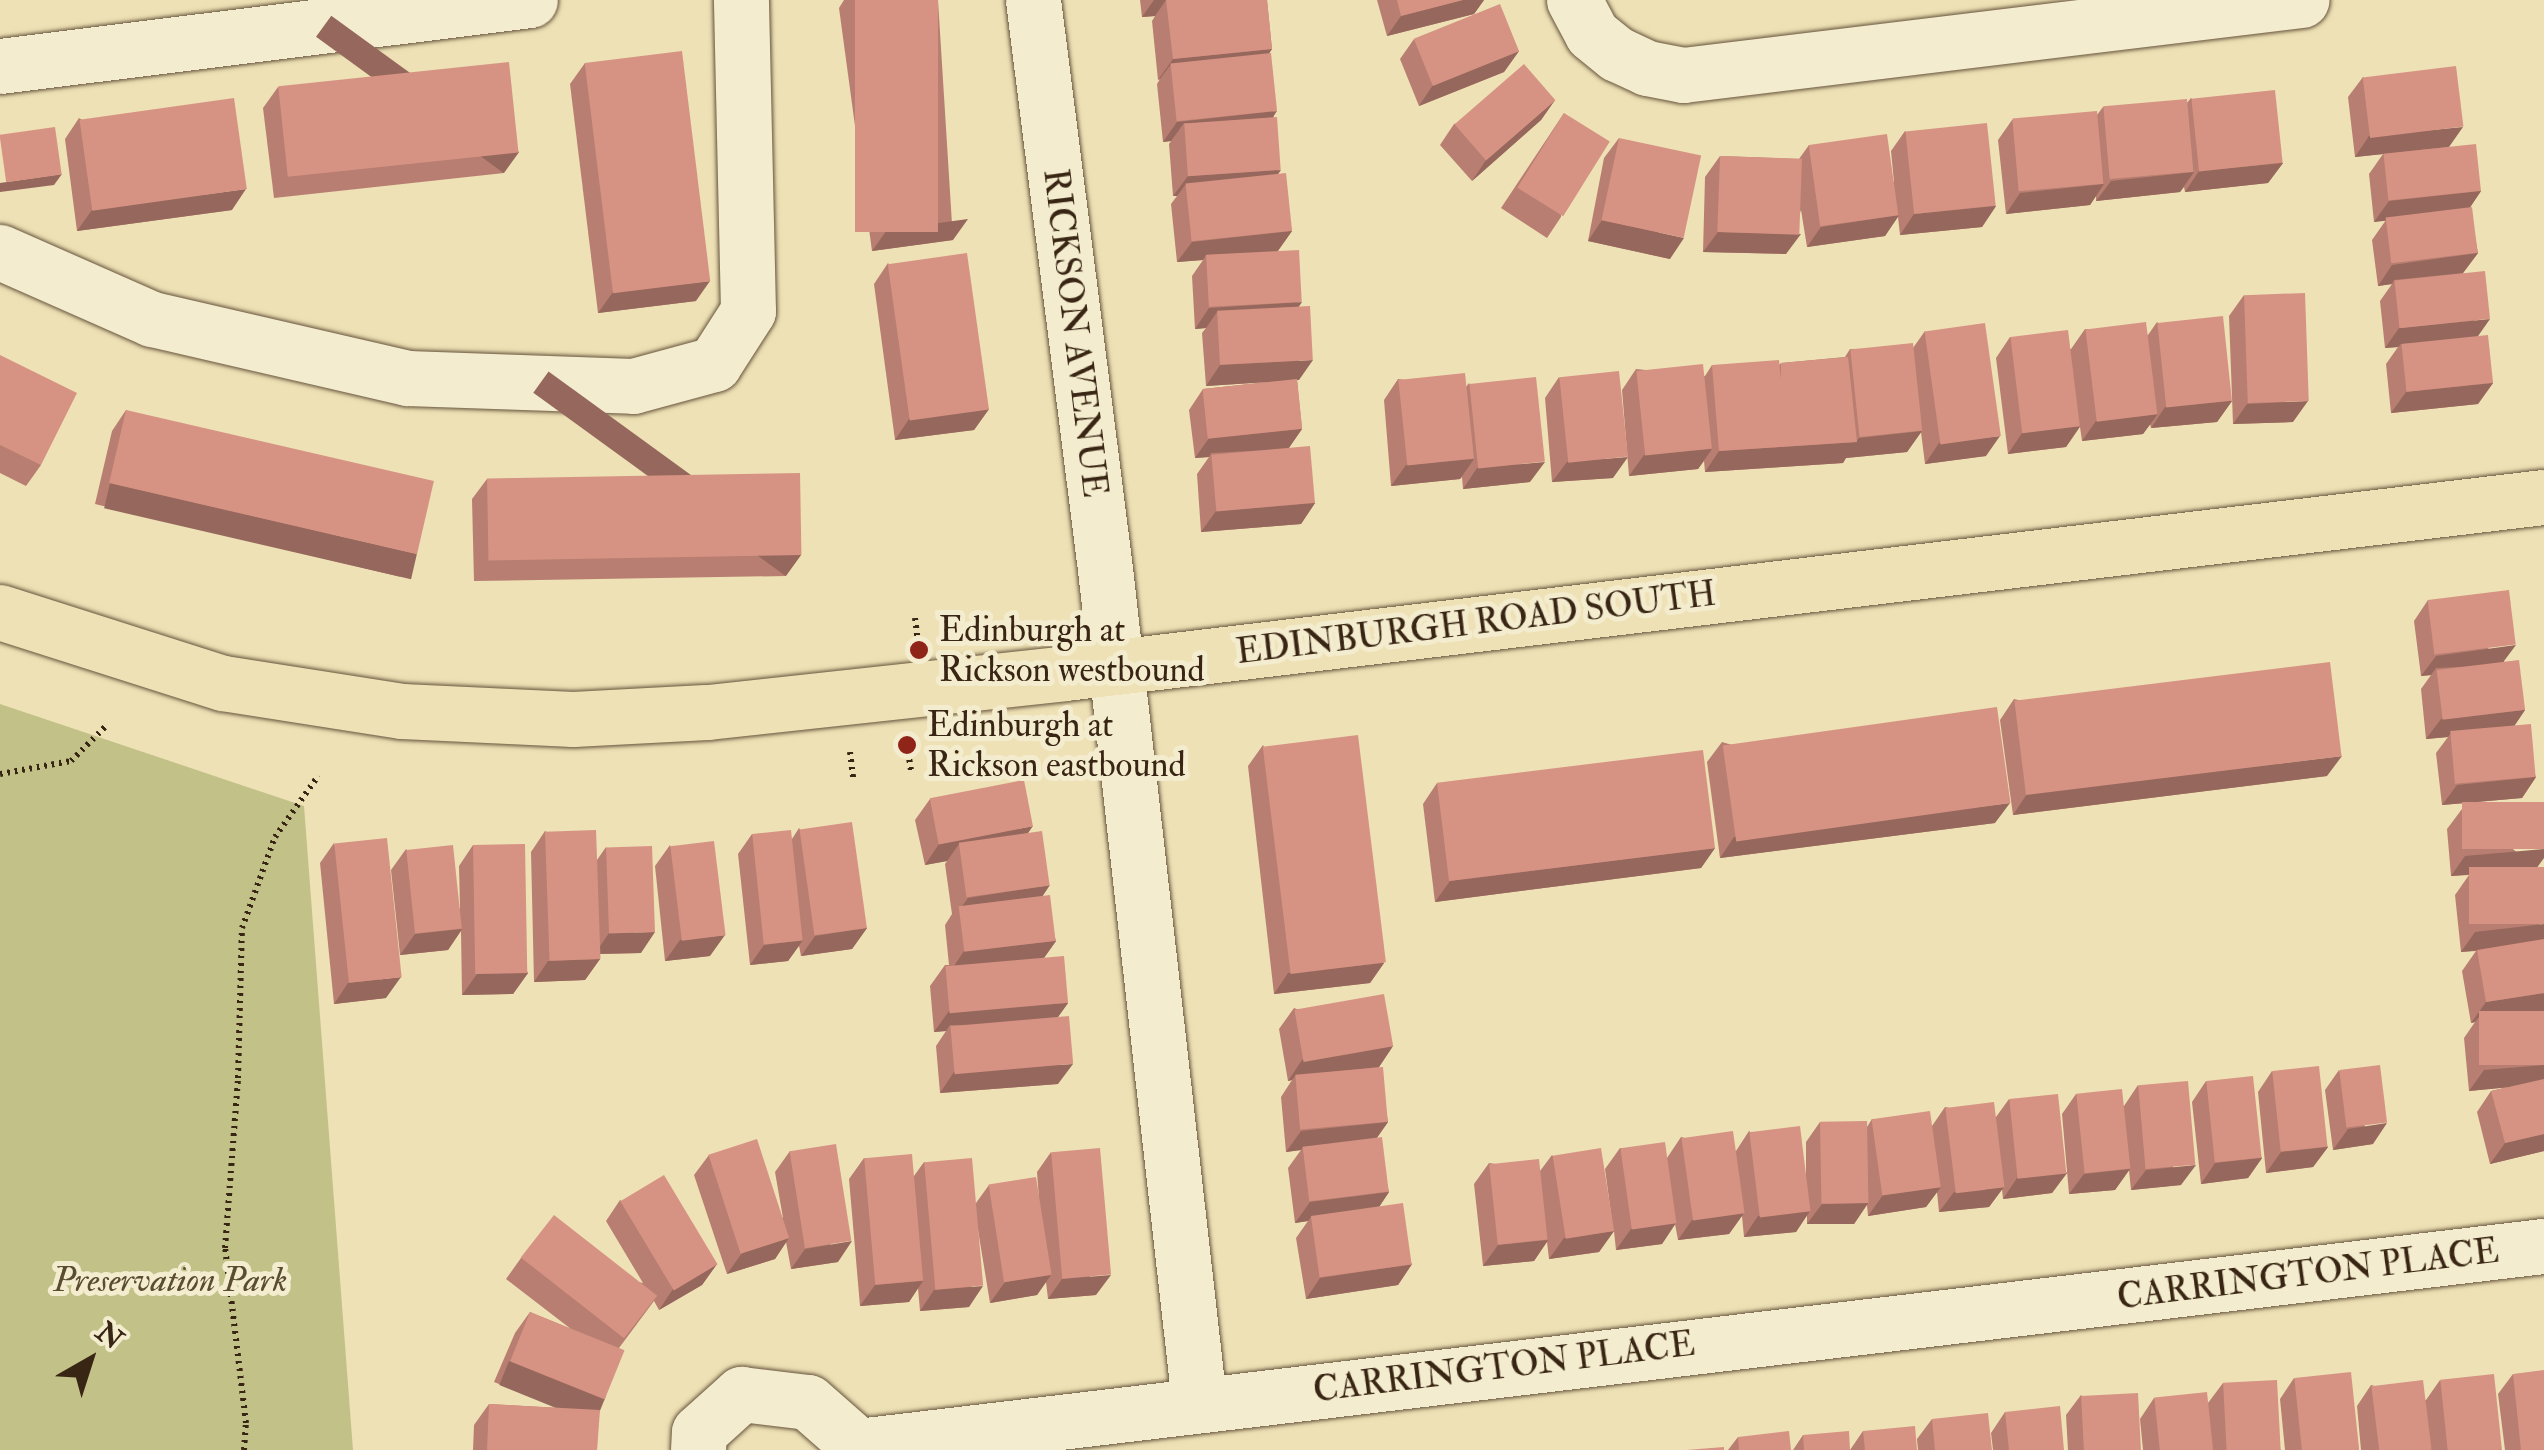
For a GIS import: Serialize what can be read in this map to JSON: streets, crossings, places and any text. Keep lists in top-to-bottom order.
{
  "streets": {
    "main road": ["EDINBURGH ROAD SOUTH"],
    "street": ["RICKSON AVENUE", "CARRINGTON PLACE"]
  },
  "crossings": [
    ["RICKSON AVENUE", "EDINBURGH ROAD SOUTH"]
  ],
  "parks": ["Preservation Park"],
  "places": ["Edinburgh at Rickson westbound", "Edinburgh at Rickson eastbound"],
  "north": "top right"
}
